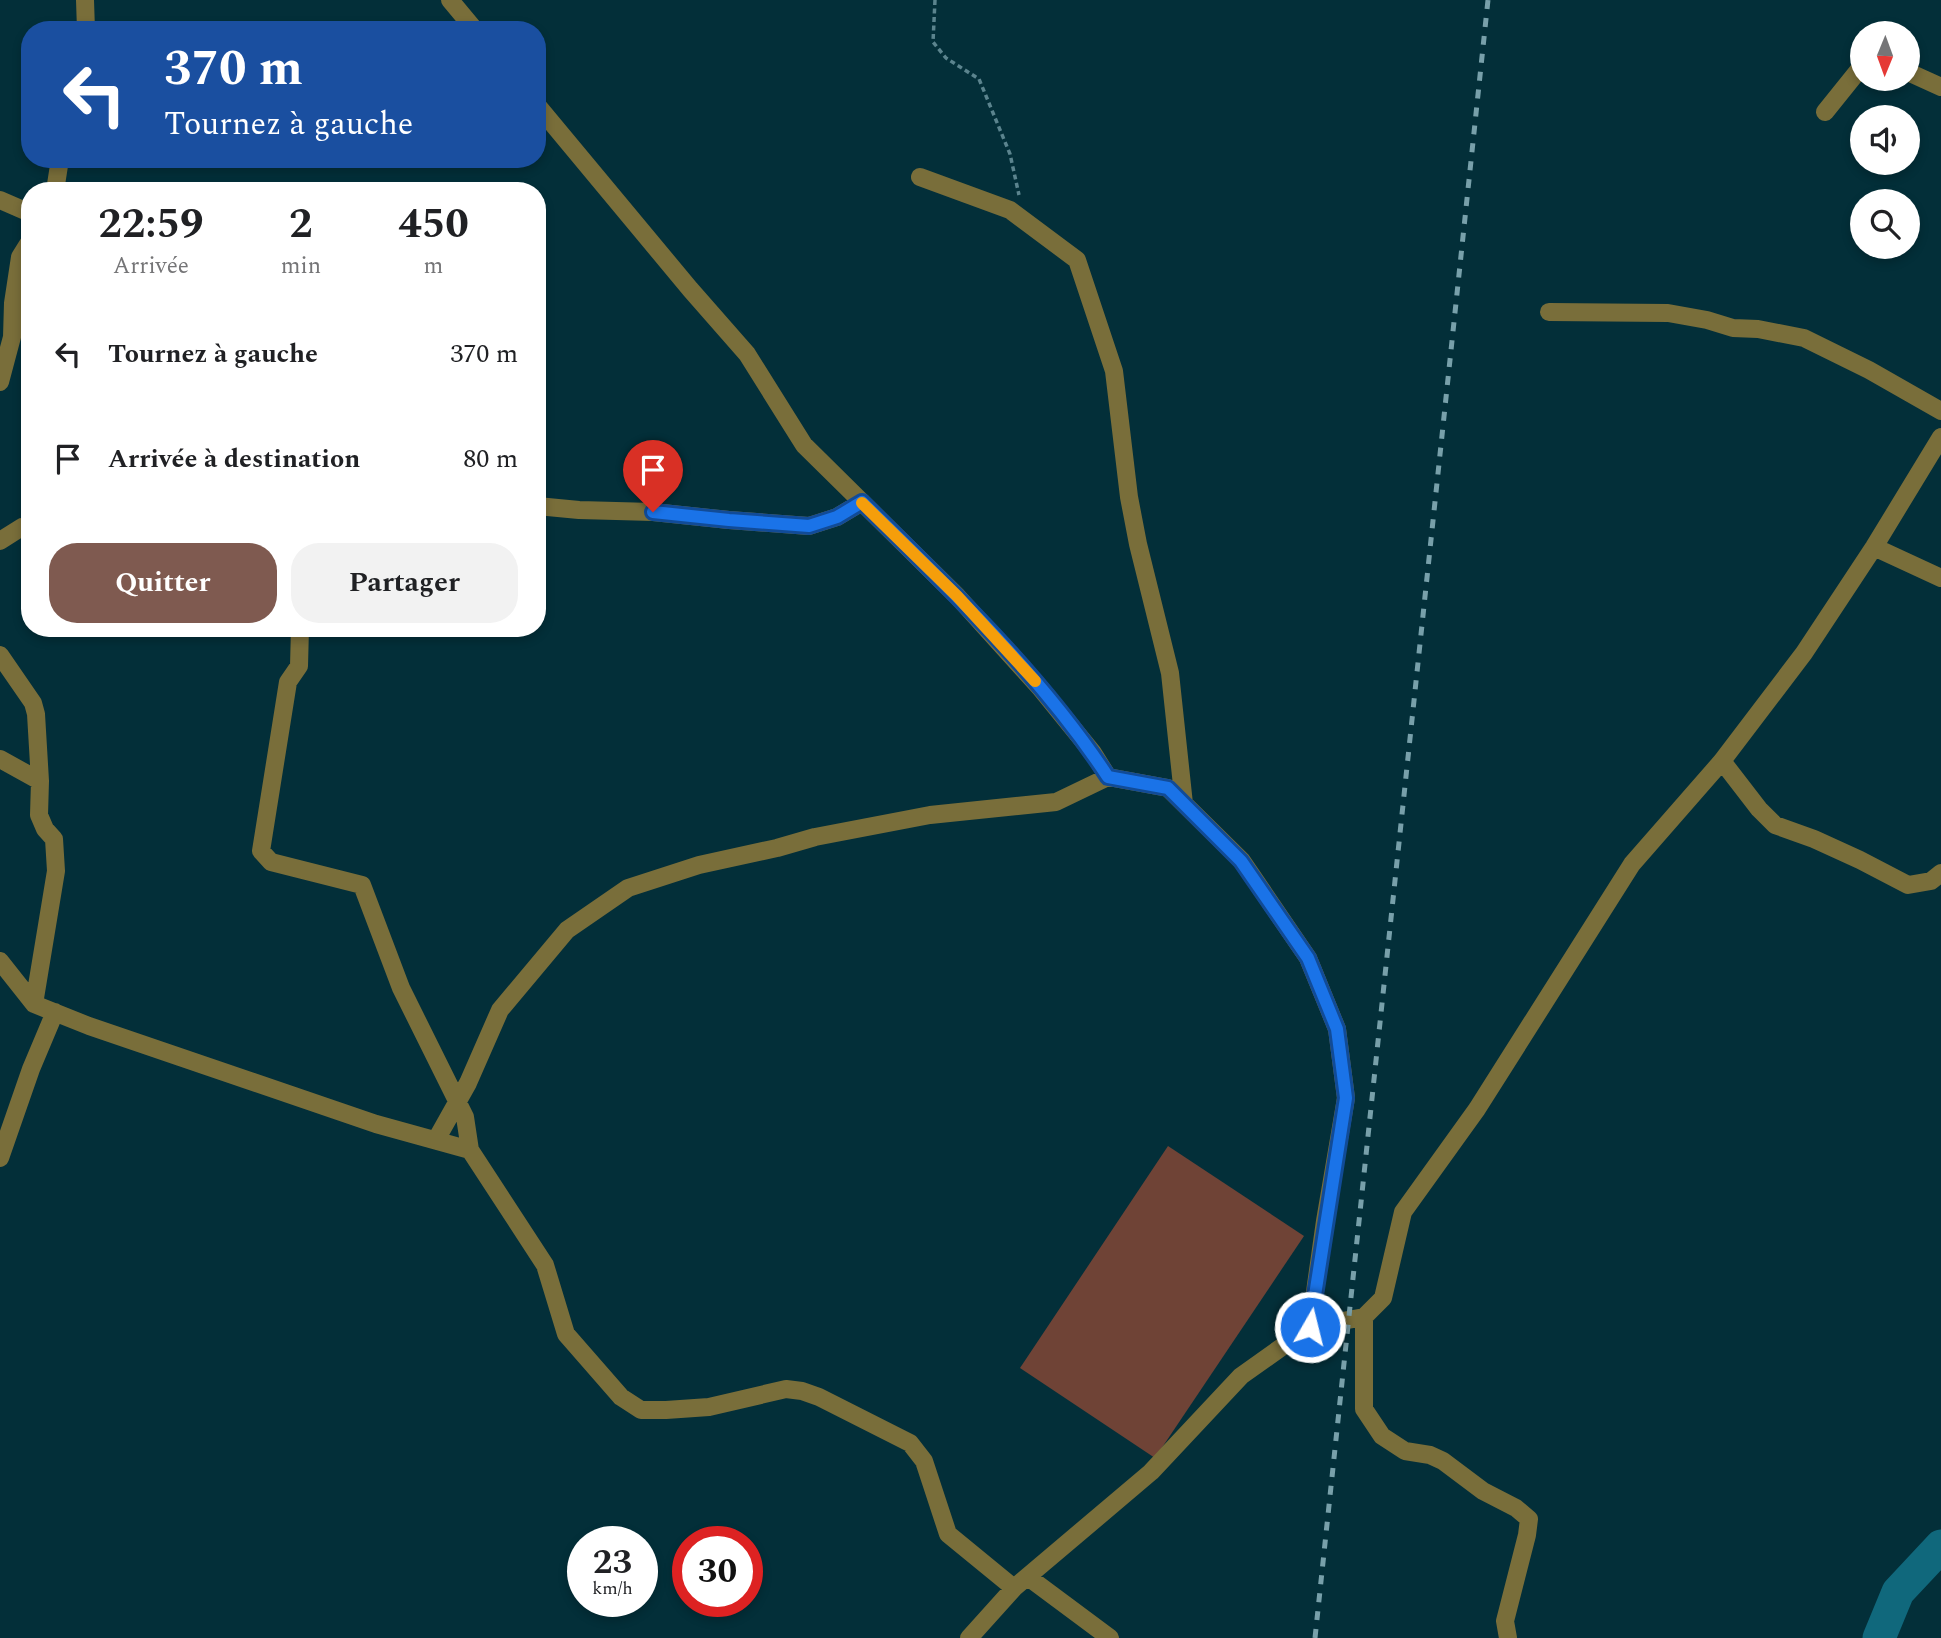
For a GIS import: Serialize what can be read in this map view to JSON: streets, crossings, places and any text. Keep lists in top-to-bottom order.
{
  "north": "bottom",
  "page": {
    "turn": ["370 m", "Tournez à gauche"],
    "eta": [
      "22:59",
      "Arrivée",
      "2",
      "min",
      "450",
      "m"
    ],
    "list": [
      {
        "name": "Tournez à gauche",
        "value": "370 m"
      },
      {
        "name": "Arrivée à destination",
        "value": "80 m"
      }
    ],
    "buttons": ["Quitter", "Partager"],
    "speed": "23 km/h",
    "limit": "30"
  }
}
